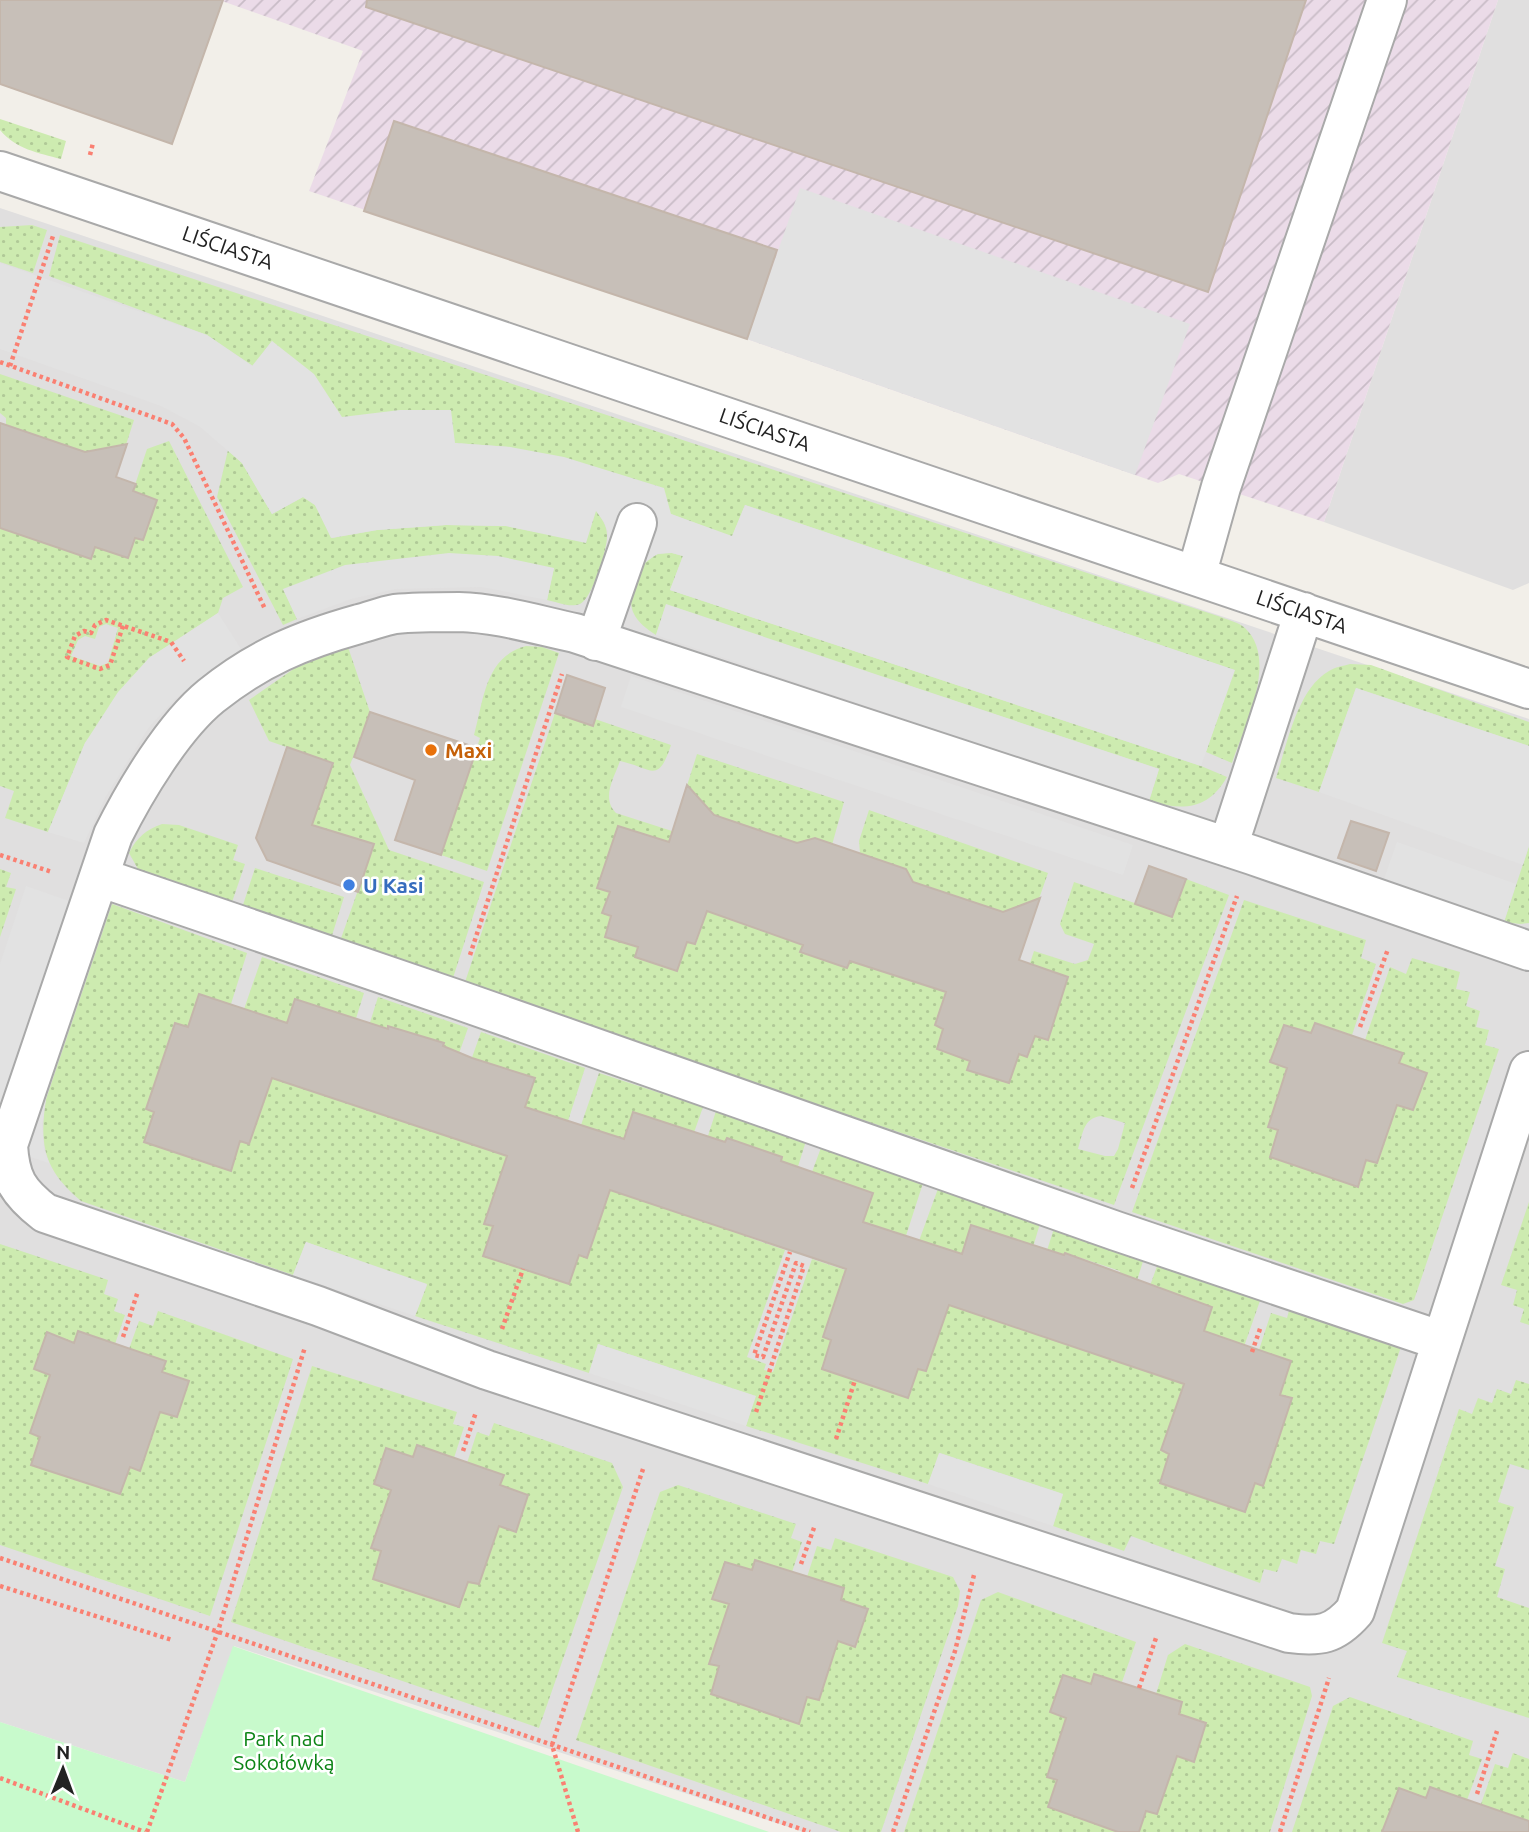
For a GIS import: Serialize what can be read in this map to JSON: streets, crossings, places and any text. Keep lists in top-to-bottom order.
{
  "streets": {
    "street": ["LIŚCIASTA"]
  },
  "parks": ["Park nad Sokołówką"],
  "places": ["Maxi", "U Kasi"],
  "north": "top"
}
